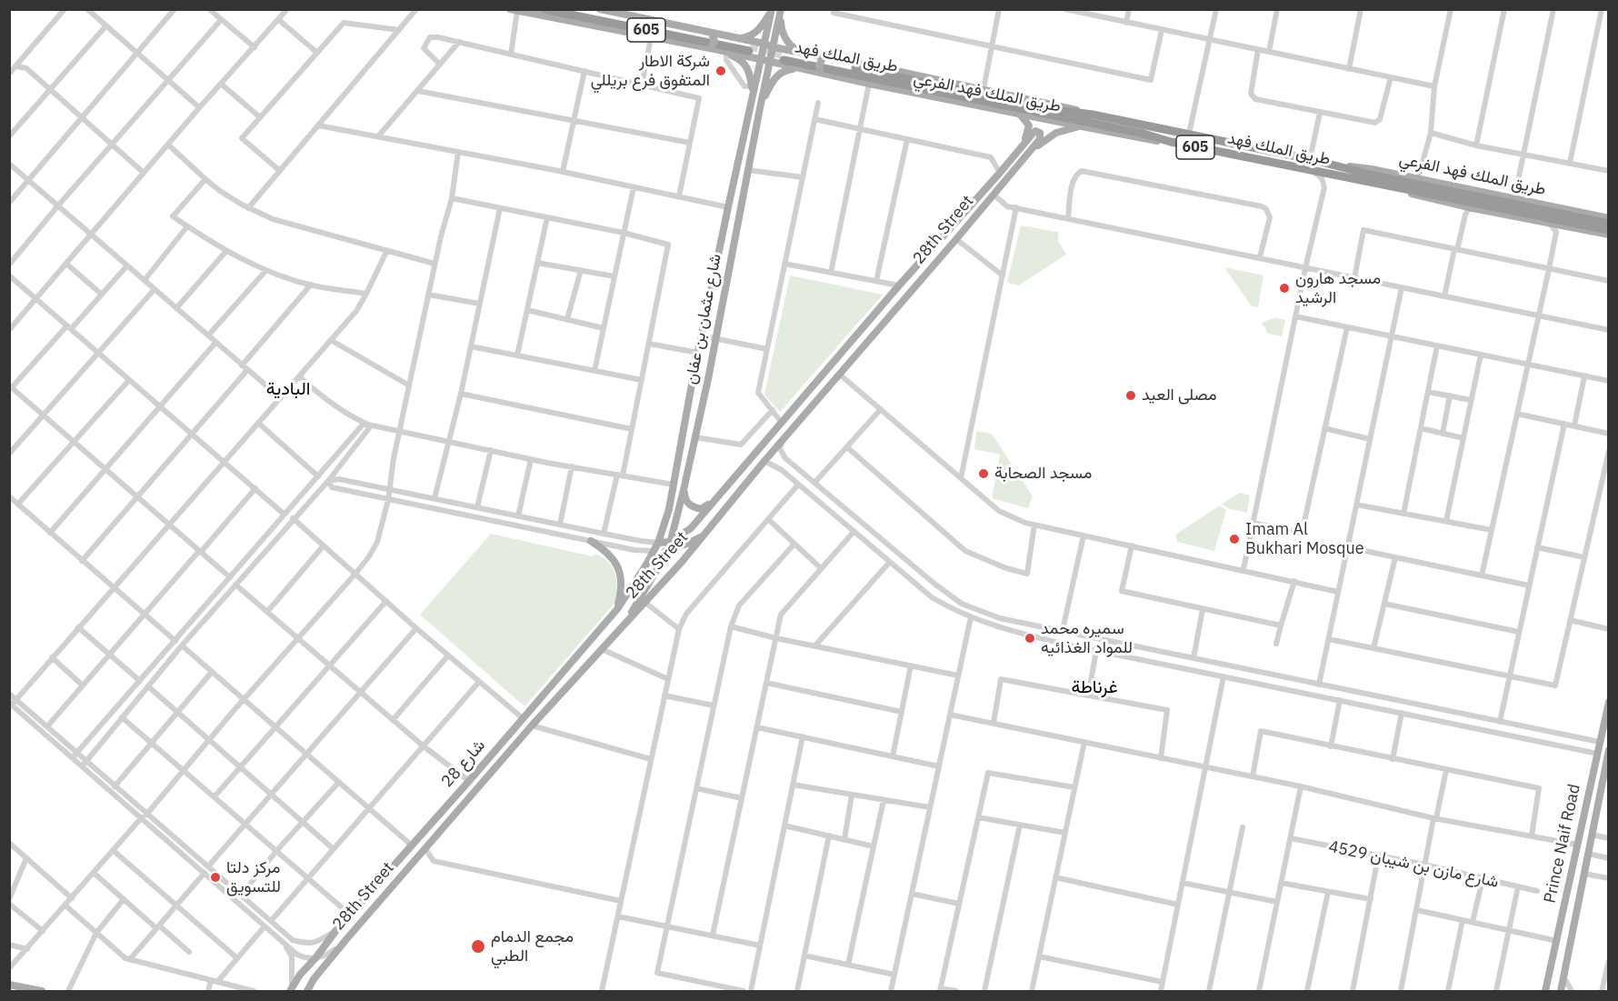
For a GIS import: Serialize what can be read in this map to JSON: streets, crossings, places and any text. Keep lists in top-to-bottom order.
{
  "streets": {
    "highway": ["605", "طريق الملك فهد"],
    "main road": [
      "طريق الملك فهد الفرعي",
      "28th Street",
      "شارع عثمان بن عفان",
      "شارع 28",
      "Prince Naif Road"
    ],
    "street": ["شارع مازن بن شيبان 4529"]
  },
  "crossings": [
    ["طريق الملك فهد", "طريق الملك فهد الفرعي"],
    ["طريق الملك فهد الفرعي", "شارع عثمان بن عفان"],
    ["28th Street", "شارع عثمان بن عفان"],
    ["شارع عثمان بن عفان", "شارع 28"]
  ],
  "districts": ["البادية", "غرناطة"],
  "places": [
    "شركة الاطار المتفوق فرع بريللي",
    "مسجد هارون الرشيد",
    "مصلى العيد",
    "مسجد الصحابة",
    "Imam Al Bukhari Mosque",
    "سميره محمد للمواد الغذائيه",
    "مركز دلتا للتسويق",
    "مجمع الدمام الطبي"
  ]
}
